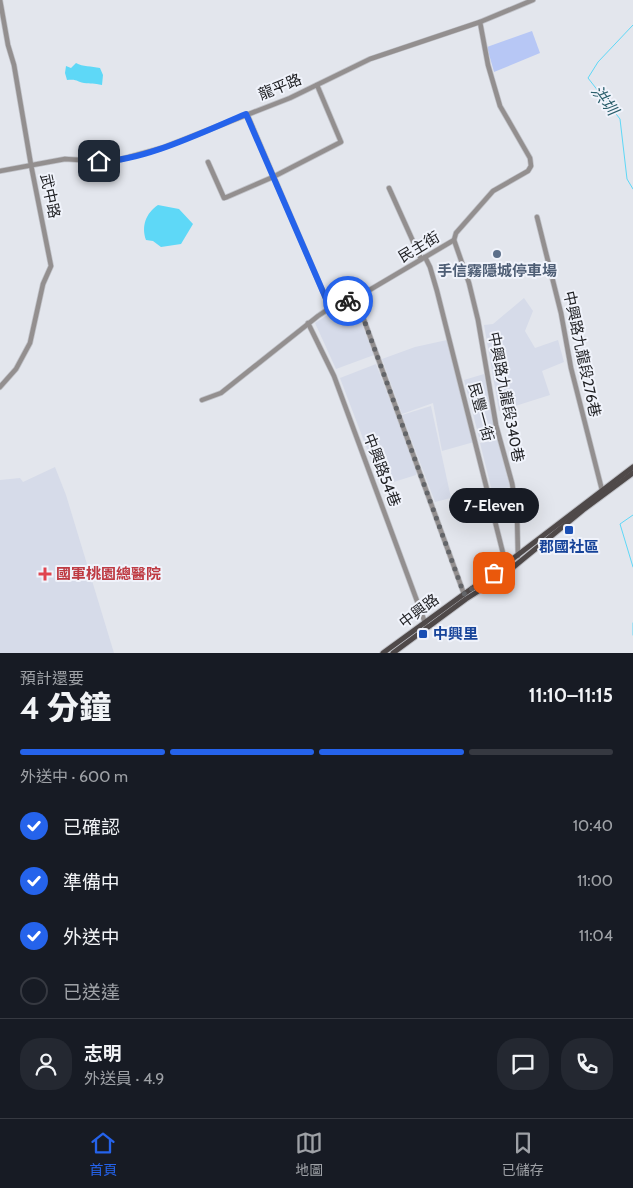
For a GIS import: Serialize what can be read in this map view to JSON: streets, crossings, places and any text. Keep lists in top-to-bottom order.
{
  "streets": {
    "main road": ["中興路"],
    "street": [
      "龍平路",
      "武中路",
      "民主街",
      "中興路九龍段276巷",
      "中興路九龍段340巷",
      "民豐一街",
      "中興路54巷"
    ]
  },
  "crossings": [
    ["龍平路", "武中路"],
    ["龍平路", "民主街"],
    ["民主街", "中興路九龍段340巷"],
    ["民主街", "民豐一街"],
    ["民主街", "中興路54巷"],
    ["中興路九龍段276巷", "中興路"],
    ["中興路九龍段340巷", "中興路"],
    ["民豐一街", "中興路"],
    ["中興路54巷", "中興路"]
  ],
  "water": ["洪圳"],
  "places": {
    "other": ["手信霧隱城停車場", "7-Eleven"],
    "transit": ["郡國社區", "中興里"],
    "health": ["國軍桃園總醫院"]
  },
  "page": {
    "bubble": "7-Eleven",
    "heading": ["4 分鐘", "預計還要", "11:10–11:15"],
    "panel": ["志明", "外送員 · 4.9"],
    "bar": "外送中 · 600 m",
    "list": [
      ["已確認", "10:40"],
      ["準備中", "11:00"],
      ["外送中", "11:04"],
      "已送達"
    ],
    "tabs": ["首頁", "地圖", "已儲存"]
  }
}
